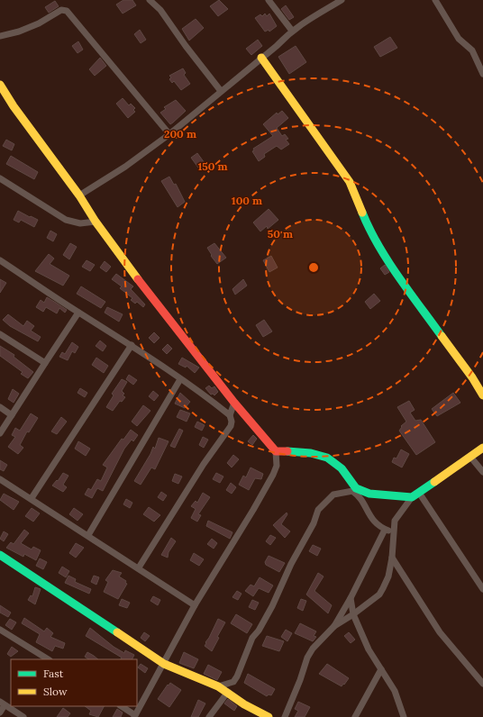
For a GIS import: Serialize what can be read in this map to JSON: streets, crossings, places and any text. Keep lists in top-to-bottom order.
{
  "legend": ["Fast", "Slow"],
  "rings": [
    "200 m",
    "150 m",
    "100 m",
    "50 m"
  ]
}
